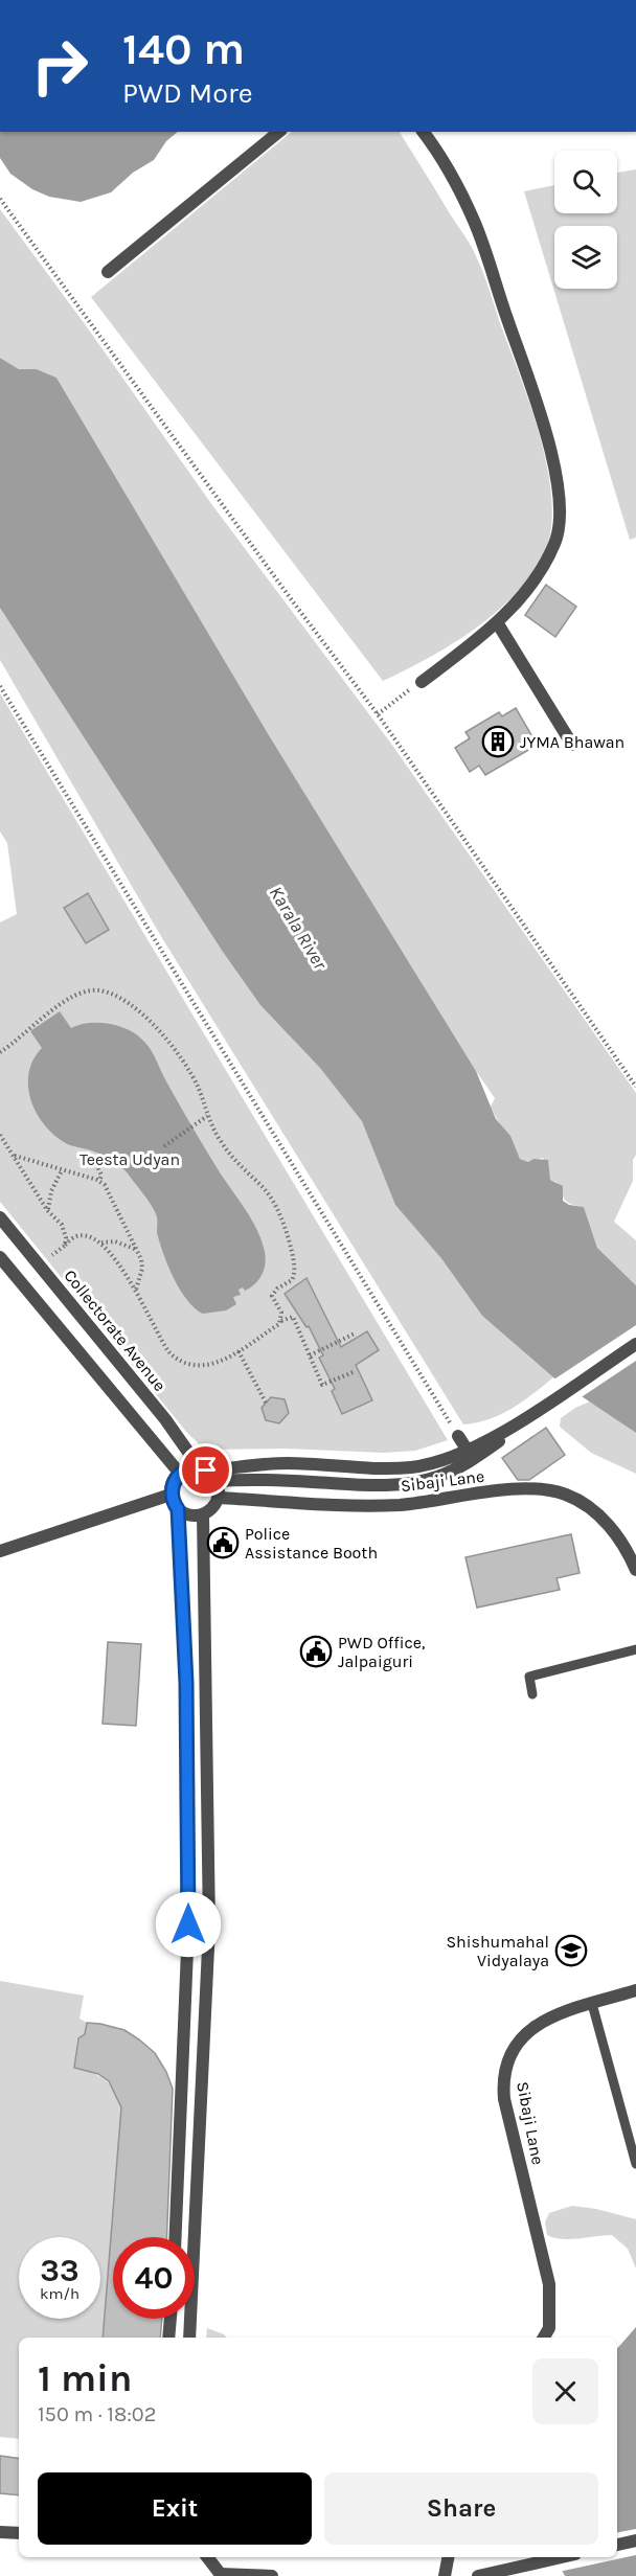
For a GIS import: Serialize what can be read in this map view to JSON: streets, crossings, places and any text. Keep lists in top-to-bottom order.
{
  "streets": {
    "street": ["Collectorate Avenue", "Sibaji Lane"]
  },
  "crossings": [
    ["Collectorate Avenue", "Sibaji Lane"]
  ],
  "water": ["Karala River"],
  "parks": ["Teesta Udyan"],
  "places": {
    "building": ["JYMA Bhawan"],
    "public building": ["Police Assistance Booth", "PWD Office, Jalpaiguri"],
    "school or university": ["Shishumahal Vidyalaya"]
  },
  "page": {
    "turn": ["140 m", "PWD More"],
    "speed": "33 km/h",
    "limit": "40",
    "heading": ["1 min", "150 m · 18:02"],
    "buttons": ["Exit", "Share"]
  }
}
